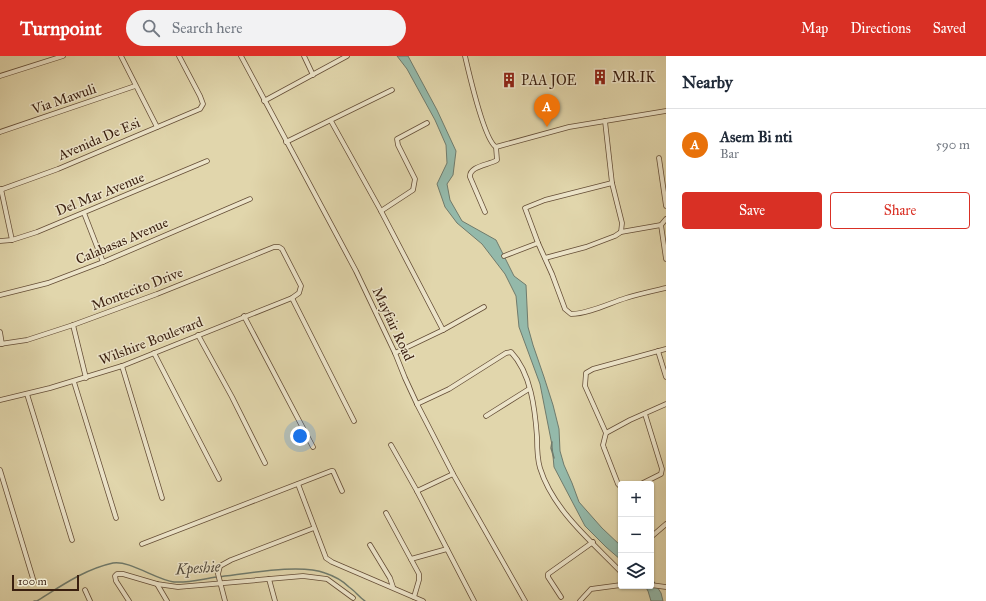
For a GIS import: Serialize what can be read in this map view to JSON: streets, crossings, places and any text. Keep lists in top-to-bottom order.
{
  "streets": {
    "street": [
      "Via Mawuli",
      "Avenida De Esi",
      "Del Mar Avenue",
      "Calabasas Avenue",
      "Montecito Drive",
      "Mayfair Road",
      "Wilshire Boulevard"
    ]
  },
  "crossings": [
    ["Montecito Drive", "Wilshire Boulevard"]
  ],
  "water": ["Kpeshie"],
  "places": {
    "building": ["MR.IK", "PAA JOE"]
  },
  "scale_bar": "100 m",
  "page": {
    "header": "Turnpoint",
    "search": "Search here",
    "nav": ["Map", "Directions", "Saved"],
    "heading": "Nearby",
    "pins": "A",
    "list": [
      {
        "mark": "A",
        "name": "Asem Bi nti",
        "note": "Bar",
        "value": "590 m"
      }
    ],
    "buttons": ["Save", "Share"],
    "map_buttons": ["+", "−"],
    "scale": "100 m"
  }
}
